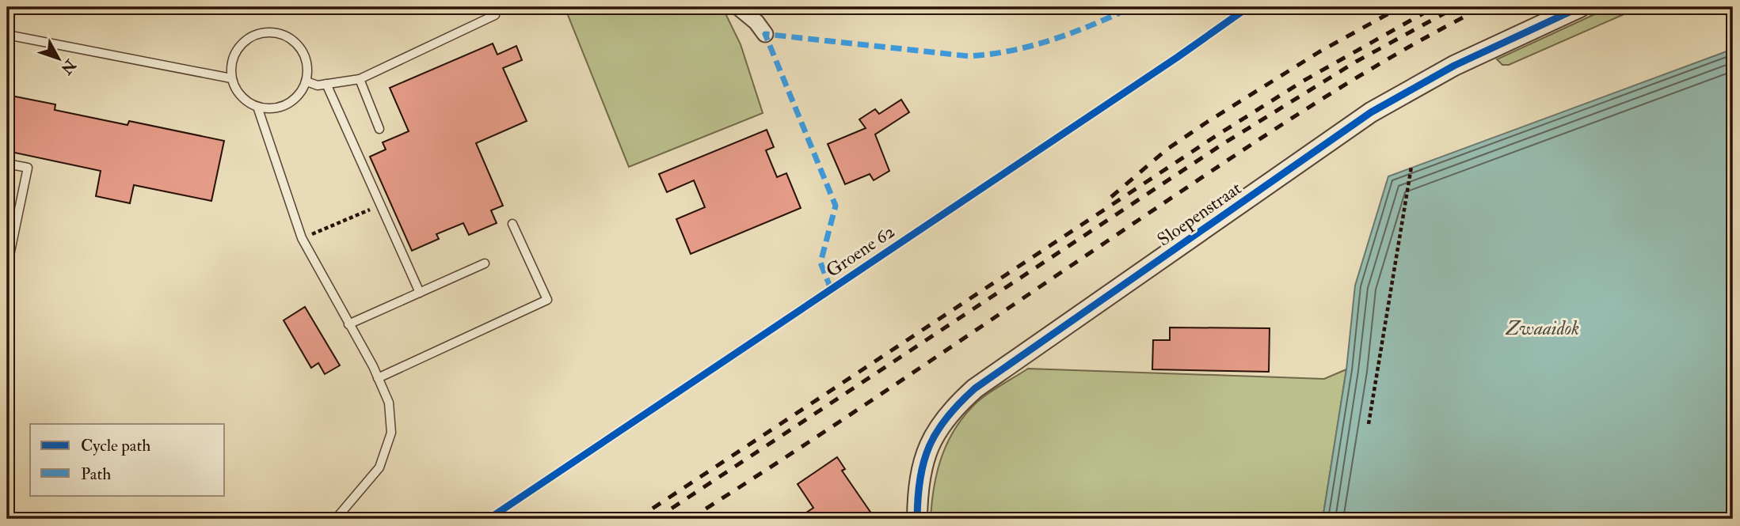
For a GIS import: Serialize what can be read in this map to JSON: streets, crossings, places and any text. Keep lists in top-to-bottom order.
{
  "streets": {
    "street": ["Sloepenstraat"],
    "cycle path": ["Groene 62"]
  },
  "water": ["Zwaaidok"],
  "legend": ["Cycle path", "Path"],
  "north": "bottom right"
}
